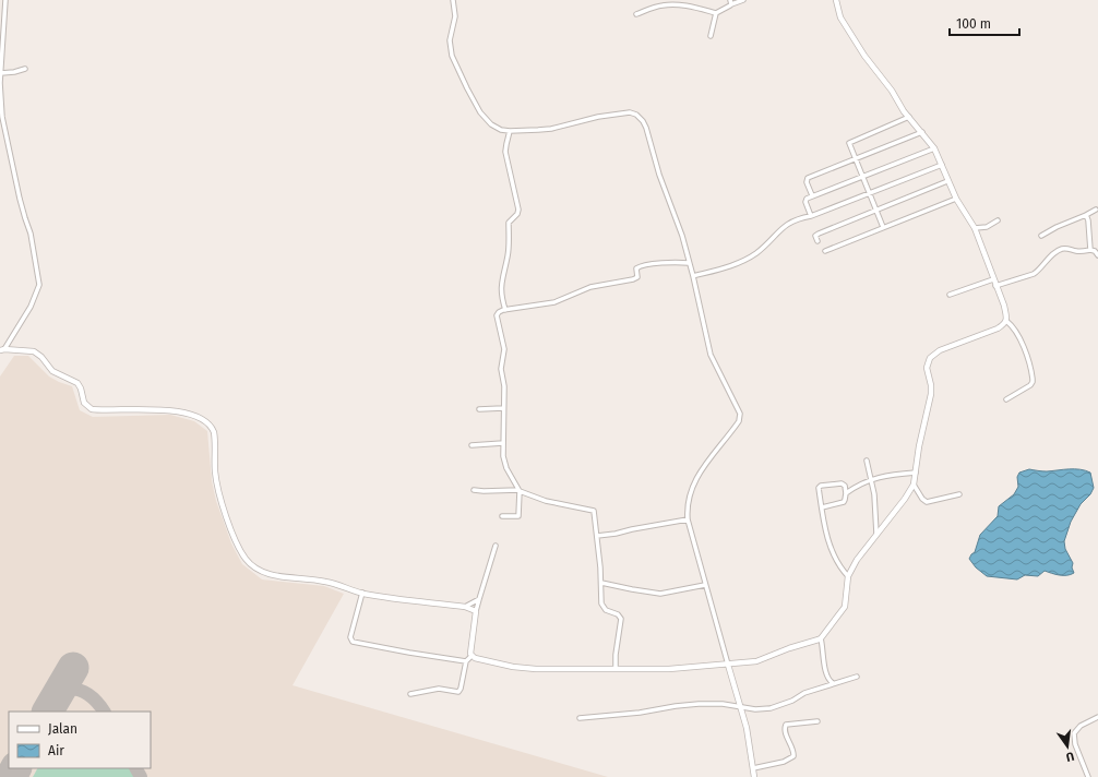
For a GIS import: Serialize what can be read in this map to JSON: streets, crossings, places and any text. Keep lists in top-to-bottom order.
{
  "legend": ["Jalan", "Air"],
  "scale_bar": "100 m",
  "north": "bottom"
}
